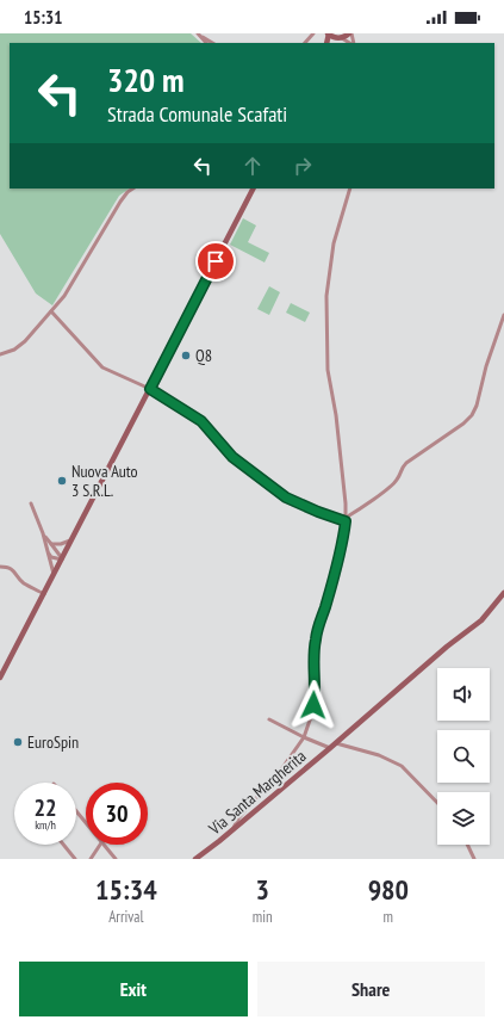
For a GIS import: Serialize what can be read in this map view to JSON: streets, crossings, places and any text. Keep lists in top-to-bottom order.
{
  "streets": {
    "street": ["Via Santa Margherita"]
  },
  "places": ["Q8", "Nuova Auto 3 S.R.L.", "EuroSpin"],
  "page": {
    "status": "15:31",
    "turn": ["320 m", "Strada Comunale Scafati"],
    "speed": "22 km/h",
    "limit": "30",
    "eta": [
      "15:34",
      "Arrival",
      "3",
      "min",
      "980",
      "m"
    ],
    "buttons": ["Exit", "Share"]
  }
}
